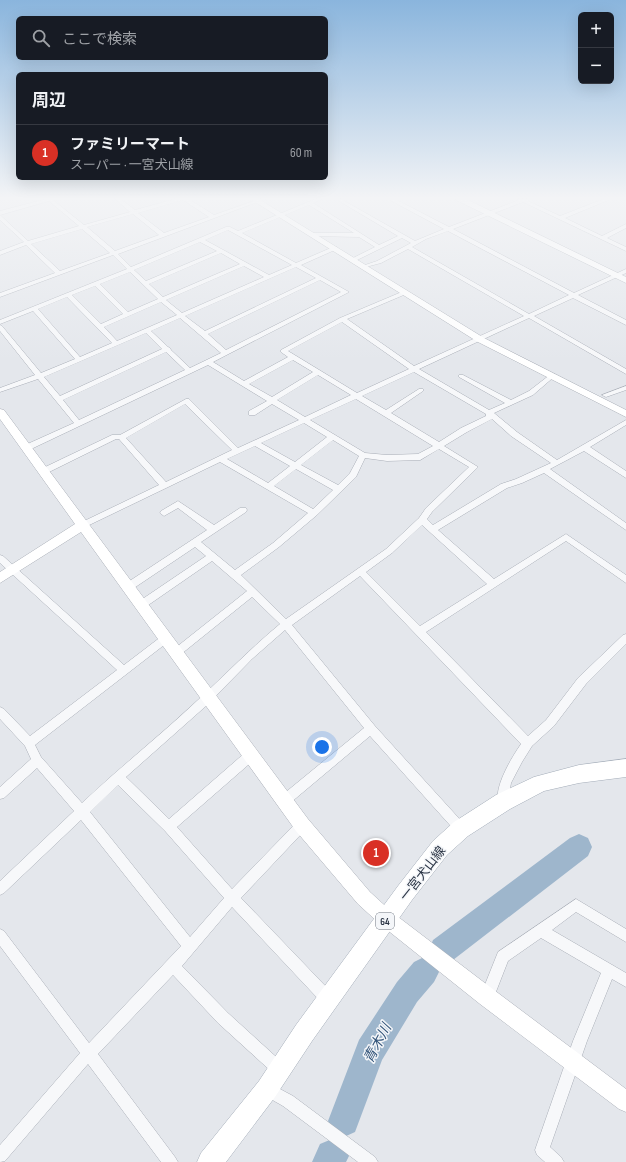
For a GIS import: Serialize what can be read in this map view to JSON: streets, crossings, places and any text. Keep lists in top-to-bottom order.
{
  "streets": {
    "main road": ["一宮犬山線", "64"]
  },
  "water": ["青木川"],
  "page": {
    "map_buttons": ["+", "−"],
    "search": "ここで検索",
    "heading": "周辺",
    "list": [
      {
        "mark": "1",
        "name": "ファミリーマート",
        "note": "スーパー · 一宮犬山線",
        "value": "60 m"
      }
    ],
    "pins": "1"
  }
}
